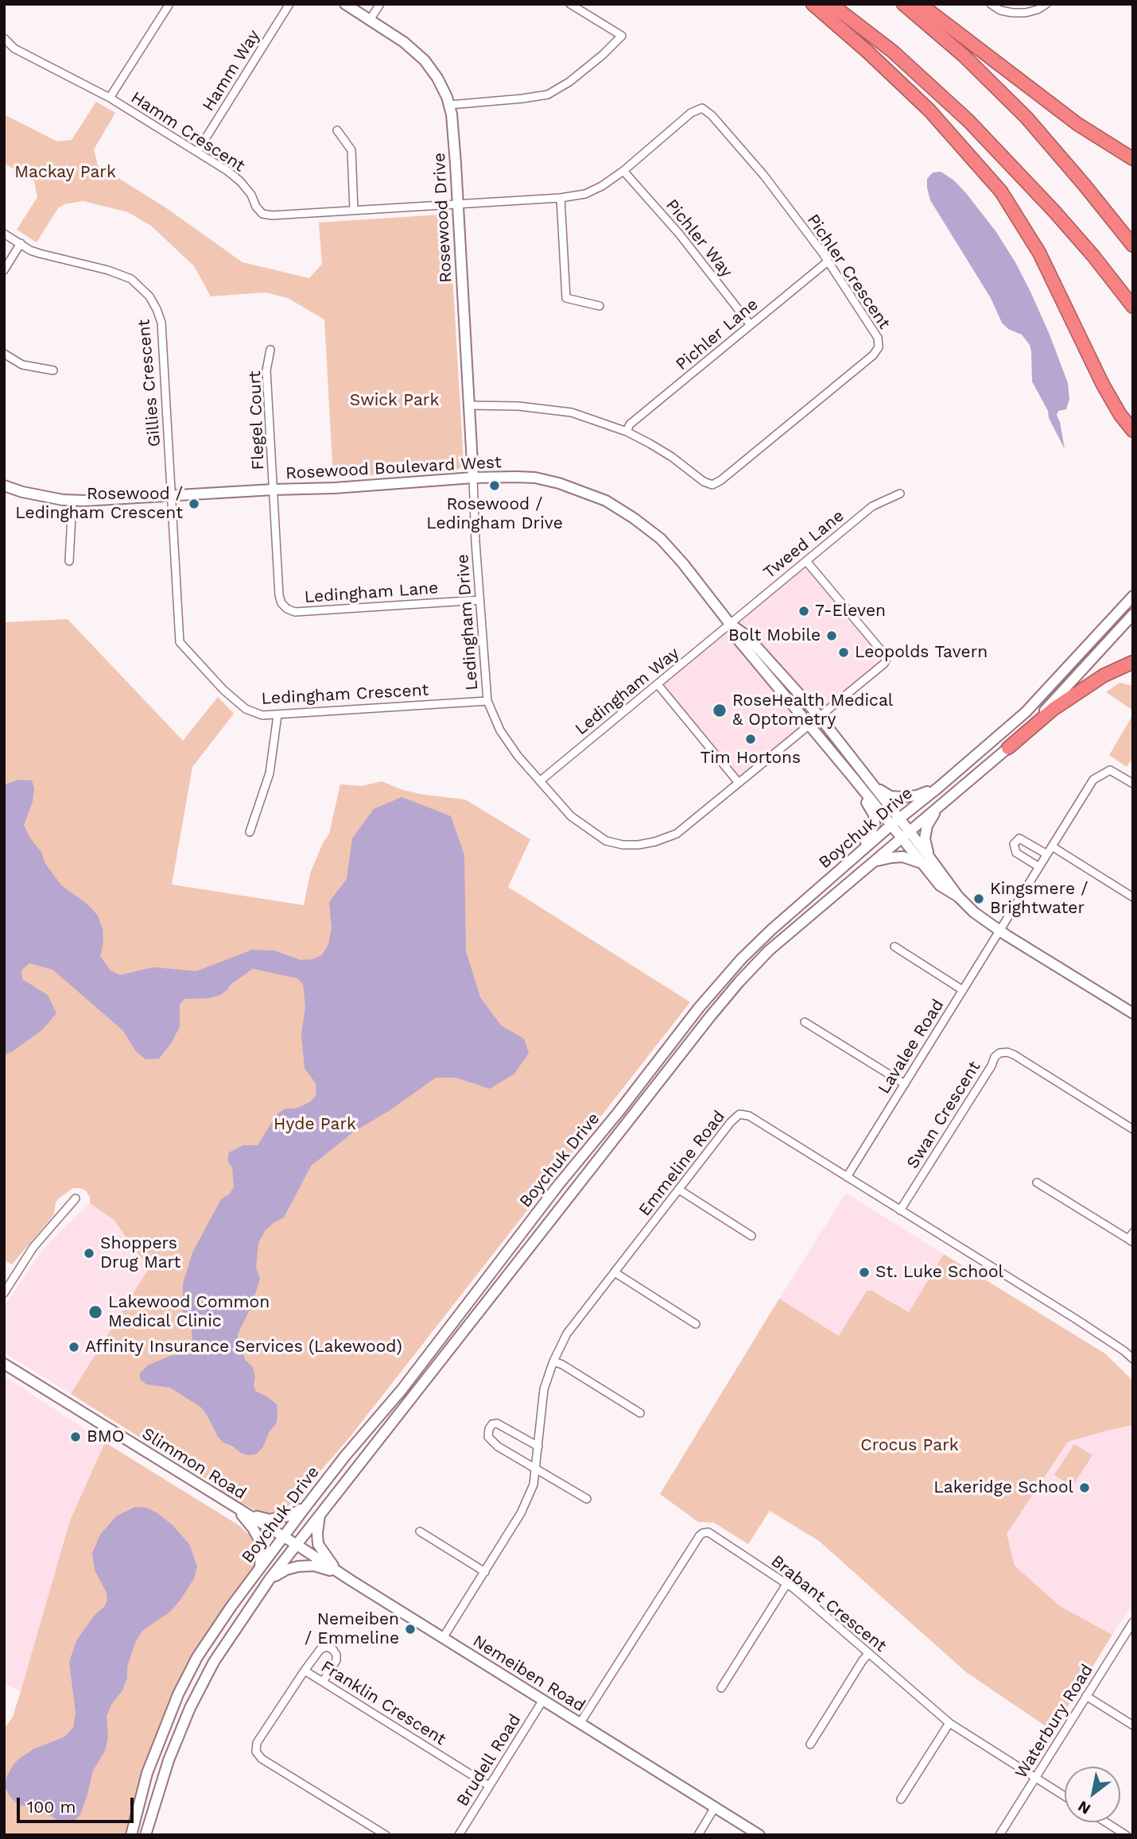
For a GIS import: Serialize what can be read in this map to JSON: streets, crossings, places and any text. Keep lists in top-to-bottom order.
{
  "streets": {
    "main road": [
      "Rosewood Drive",
      "Rosewood Boulevard West",
      "Boychuk Drive",
      "Slimmon Road",
      "Nemeiben Road"
    ],
    "street": [
      "Hamm Way",
      "Hamm Crescent",
      "Pichler Way",
      "Pichler Crescent",
      "Pichler Lane",
      "Gillies Crescent",
      "Flegel Court",
      "Tweed Lane",
      "Ledingham Lane",
      "Ledingham Drive",
      "Ledingham Way",
      "Ledingham Crescent",
      "Lavalee Road",
      "Swan Crescent",
      "Emmeline Road",
      "Brabant Crescent",
      "Franklin Crescent",
      "Waterbury Road",
      "Brudell Road"
    ]
  },
  "crossings": [
    ["Hamm Way", "Hamm Crescent"],
    ["Hamm Crescent", "Rosewood Drive"],
    ["Hamm Crescent", "Pichler Crescent"],
    ["Rosewood Drive", "Pichler Crescent"],
    ["Rosewood Drive", "Rosewood Boulevard West"],
    ["Rosewood Drive", "Ledingham Drive"],
    ["Pichler Way", "Pichler Crescent"],
    ["Pichler Way", "Pichler Lane"],
    ["Pichler Crescent", "Pichler Lane"],
    ["Gillies Crescent", "Rosewood Boulevard West"],
    ["Gillies Crescent", "Ledingham Crescent"],
    ["Flegel Court", "Rosewood Boulevard West"],
    ["Flegel Court", "Ledingham Lane"],
    ["Rosewood Boulevard West", "Tweed Lane"],
    ["Rosewood Boulevard West", "Ledingham Lane"],
    ["Rosewood Boulevard West", "Ledingham Drive"],
    ["Rosewood Boulevard West", "Ledingham Way"],
    ["Rosewood Boulevard West", "Ledingham Crescent"],
    ["Rosewood Boulevard West", "Boychuk Drive"],
    ["Tweed Lane", "Ledingham Drive"],
    ["Tweed Lane", "Ledingham Way"],
    ["Ledingham Lane", "Ledingham Drive"],
    ["Ledingham Drive", "Ledingham Way"],
    ["Ledingham Drive", "Ledingham Crescent"],
    ["Boychuk Drive", "Slimmon Road"],
    ["Boychuk Drive", "Nemeiben Road"],
    ["Lavalee Road", "Emmeline Road"],
    ["Swan Crescent", "Emmeline Road"],
    ["Emmeline Road", "Nemeiben Road"],
    ["Slimmon Road", "Nemeiben Road"],
    ["Brabant Crescent", "Nemeiben Road"],
    ["Brabant Crescent", "Waterbury Road"],
    ["Nemeiben Road", "Brudell Road"],
    ["Franklin Crescent", "Brudell Road"]
  ],
  "parks": [
    "Mackay Park",
    "Swick Park",
    "Hyde Park",
    "Crocus Park"
  ],
  "places": [
    "Rosewood / Ledingham Drive",
    "Rosewood / Ledingham Crescent",
    "7-Eleven",
    "Bolt Mobile",
    "Leopolds Tavern",
    "RoseHealth Medical & Optometry",
    "Tim Hortons",
    "Kingsmere / Brightwater",
    "Shoppers Drug Mart",
    "St. Luke School",
    "Lakewood Common Medical Clinic",
    "Affinity Insurance Services (Lakewood)",
    "BMO",
    "Lakeridge School",
    "Nemeiben / Emmeline"
  ],
  "scale_bar": "100 m",
  "north": "bottom left"
}
